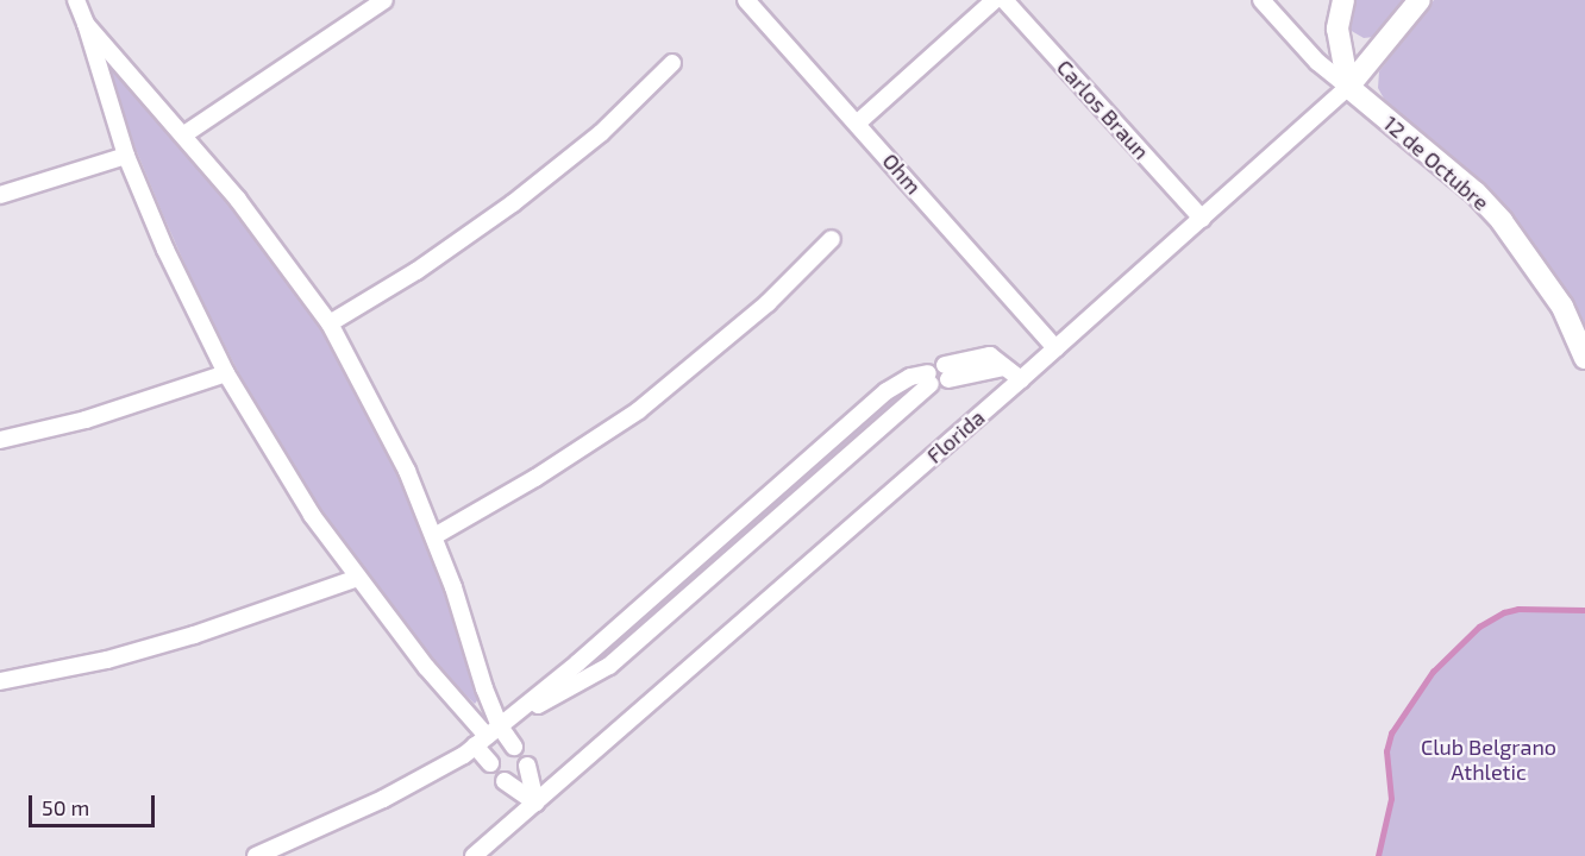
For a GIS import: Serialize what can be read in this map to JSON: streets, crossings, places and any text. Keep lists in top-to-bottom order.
{
  "streets": {
    "street": [
      "Carlos Braun",
      "12 de Octubre",
      "Ohm",
      "Florida"
    ]
  },
  "crossings": [
    ["Carlos Braun", "Florida"],
    ["12 de Octubre", "Florida"],
    ["Ohm", "Florida"]
  ],
  "parks": ["Club Belgrano Athletic"],
  "scale_bar": "50 m"
}
